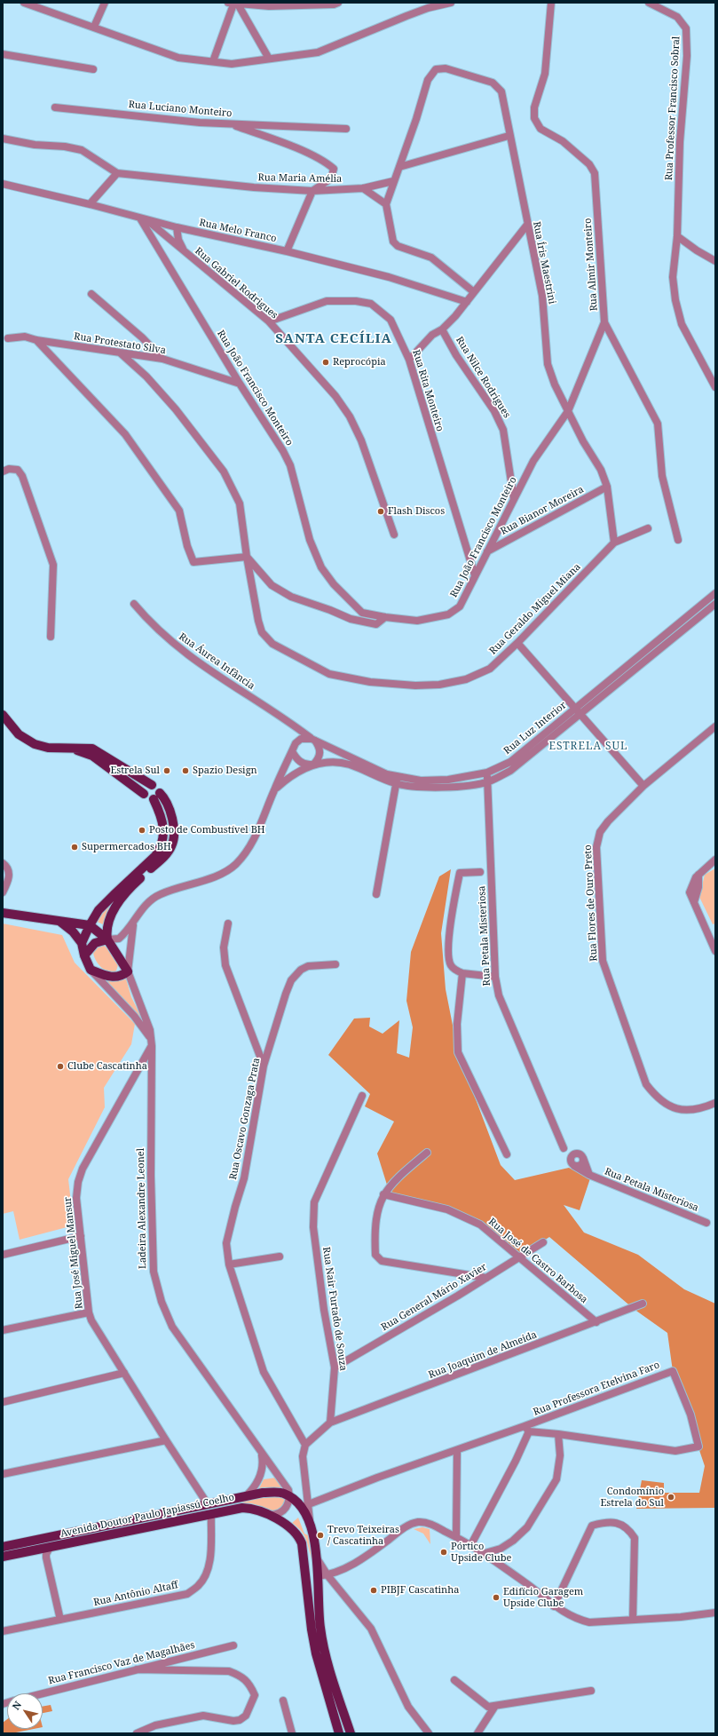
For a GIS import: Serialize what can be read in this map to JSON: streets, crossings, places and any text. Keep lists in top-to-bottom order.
{
  "streets": {
    "main road": ["Ladeira Alexandre Leonel", "Avenida Doutor Paulo Japiassú Coelho"],
    "street": [
      "Rua Professor Francisco Sobral",
      "Rua Luciano Monteiro",
      "Rua Maria Amélia",
      "Rua Melo Franco",
      "Rua Íris Maestrini",
      "Rua Almir Monteiro",
      "Rua Gabriel Rodrigues",
      "Rua Protestato Silva",
      "Rua Nilce Rodrigues",
      "Rua João Francisco Monteiro",
      "Rua Rita Monteiro",
      "Rua Bianor Moreira",
      "Rua Geraldo Miguel Miana",
      "Rua Áurea Infância",
      "Rua Luz Interior",
      "Rua Flores de Ouro Preto",
      "Rua Petala Misteriosa",
      "Rua Oscavo Gonzaga Prata",
      "Rua José Miguel Mansur",
      "Rua José de Castro Barbosa",
      "Rua General Mário Xavier",
      "Rua Nair Furtado de Souza",
      "Rua Joaquim de Almeida",
      "Rua Professora Etelvina Faro",
      "Rua Antônio Altaff",
      "Rua Francisco Vaz de Magalhães"
    ]
  },
  "crossings": [
    ["Rua Maria Amélia", "Rua Íris Maestrini"],
    ["Rua Melo Franco", "Rua Gabriel Rodrigues"],
    ["Rua Melo Franco", "Rua João Francisco Monteiro"],
    ["Rua Íris Maestrini", "Rua João Francisco Monteiro"],
    ["Rua Íris Maestrini", "Rua Bianor Moreira"],
    ["Rua Íris Maestrini", "Rua Geraldo Miguel Miana"],
    ["Rua Almir Monteiro", "Rua João Francisco Monteiro"],
    ["Rua Gabriel Rodrigues", "Rua João Francisco Monteiro"],
    ["Rua Gabriel Rodrigues", "Rua Rita Monteiro"],
    ["Rua Protestato Silva", "Rua João Francisco Monteiro"],
    ["Rua Protestato Silva", "Rua Geraldo Miguel Miana"],
    ["Rua Nilce Rodrigues", "Rua João Francisco Monteiro"],
    ["Rua João Francisco Monteiro", "Rua Rita Monteiro"],
    ["Rua João Francisco Monteiro", "Rua Bianor Moreira"],
    ["Rua Áurea Infância", "Rua Luz Interior"],
    ["Rua Luz Interior", "Rua Petala Misteriosa"],
    ["Ladeira Alexandre Leonel", "Rua José Miguel Mansur"],
    ["Ladeira Alexandre Leonel", "Avenida Doutor Paulo Japiassú Coelho"],
    ["Rua José Miguel Mansur", "Avenida Doutor Paulo Japiassú Coelho"],
    ["Rua José de Castro Barbosa", "Rua General Mário Xavier"],
    ["Rua José de Castro Barbosa", "Rua Joaquim de Almeida"],
    ["Rua General Mário Xavier", "Rua Nair Furtado de Souza"],
    ["Rua Nair Furtado de Souza", "Rua Joaquim de Almeida"],
    ["Avenida Doutor Paulo Japiassú Coelho", "Rua Antônio Altaff"]
  ],
  "districts": ["SANTA CECÍLIA", "ESTRELA SUL"],
  "places": [
    "Reprocópia",
    "Flash Discos",
    "Estrela Sul",
    "Spazio Design",
    "Posto de Combustível BH",
    "Supermercados BH",
    "Clube Cascatinha",
    "Condomínio Estrela do Sul",
    "Trevo Teixeiras / Cascatinha",
    "Pórtico Upside Clube",
    "PIBJF Cascatinha",
    "Edifício Garagem Upside Clube"
  ],
  "north": "top left"
}
